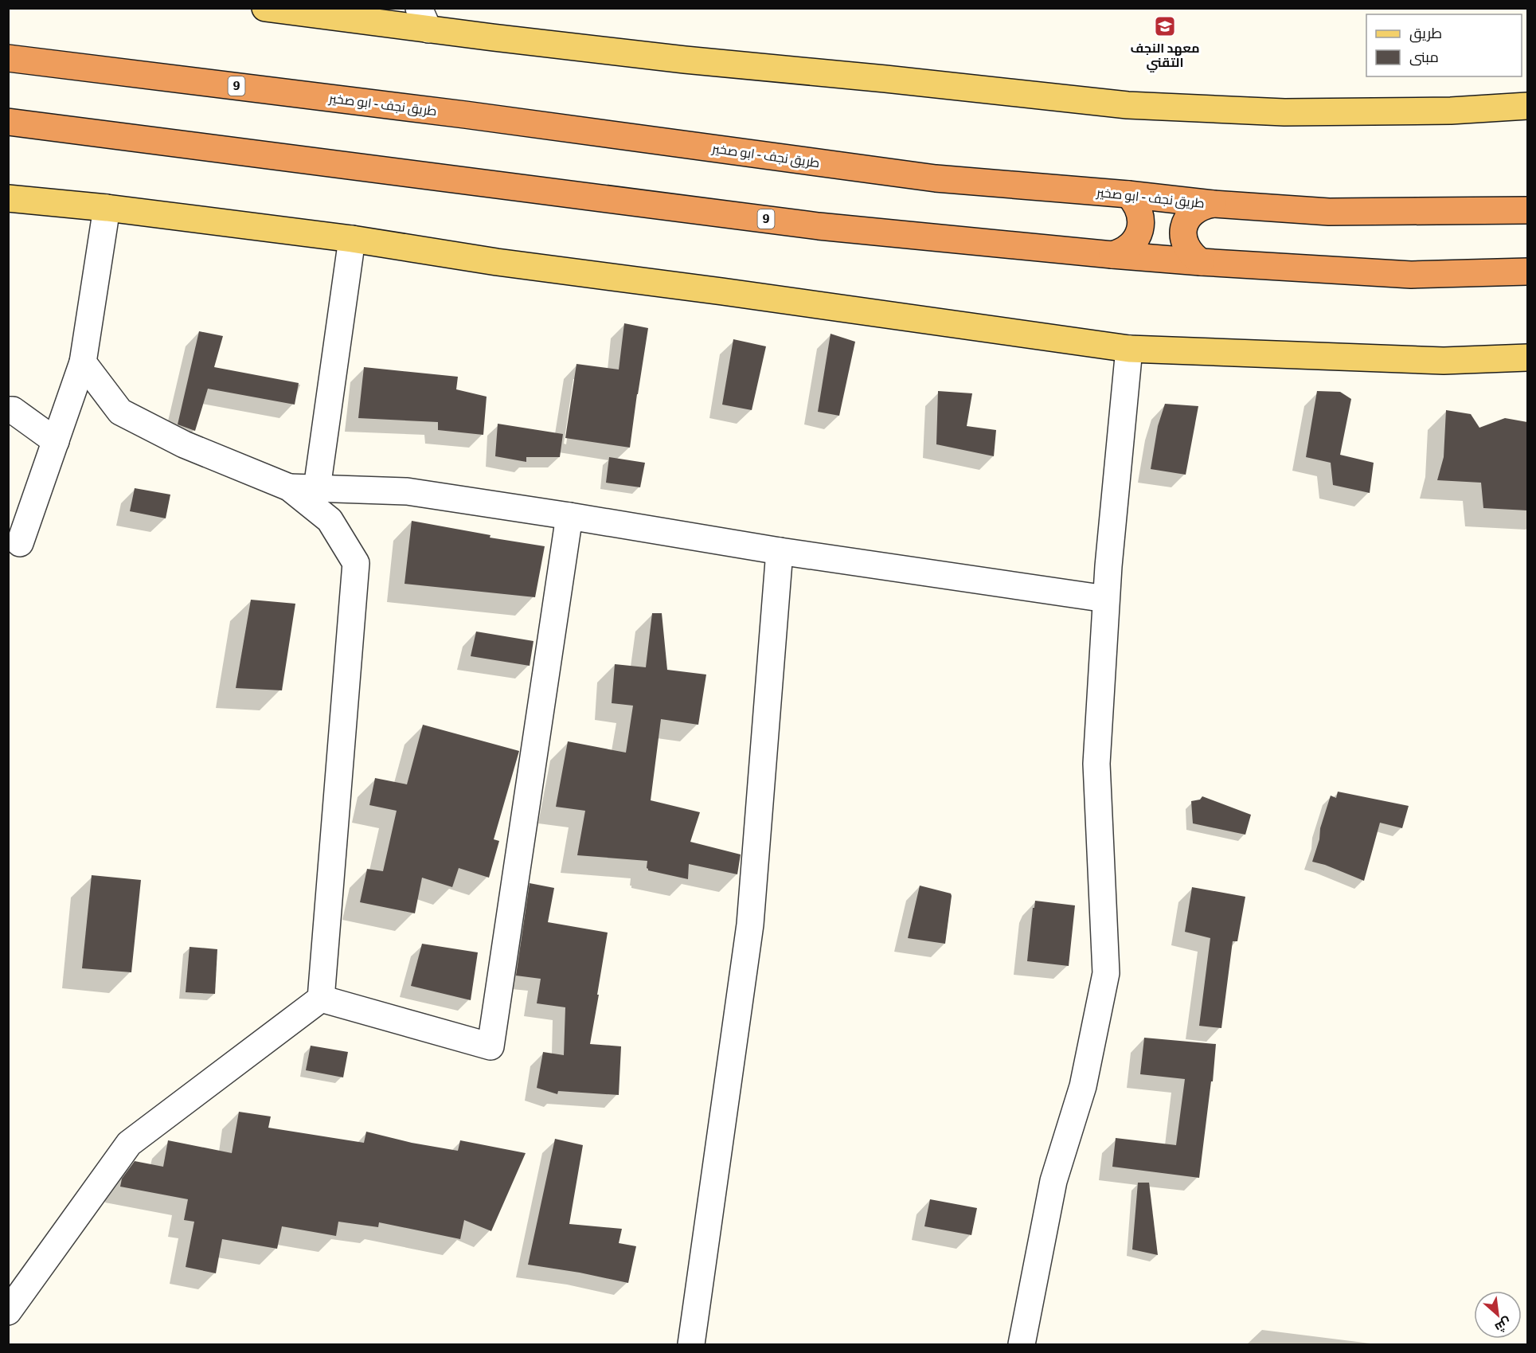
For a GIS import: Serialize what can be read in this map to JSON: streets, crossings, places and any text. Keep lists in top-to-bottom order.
{
  "streets": {
    "highway": ["9", "طريق نجف - ابو صخير"]
  },
  "places": {
    "school or university": ["معهد النجف التقني"]
  },
  "legend": ["طريق", "مبنى"],
  "north": "bottom right"
}
